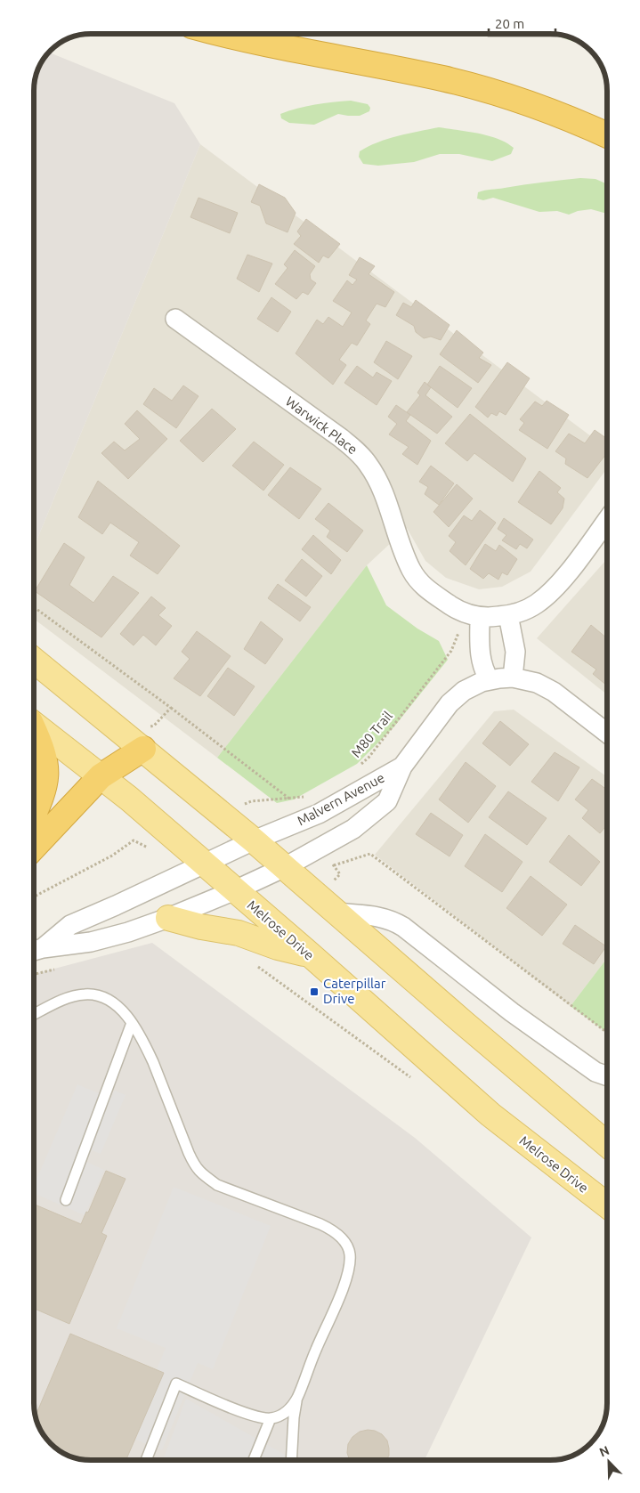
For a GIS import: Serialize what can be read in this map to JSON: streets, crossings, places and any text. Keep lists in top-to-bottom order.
{
  "streets": {
    "main road": ["Melrose Drive"],
    "street": ["Warwick Place", "Malvern Avenue"],
    "path": ["M80 Trail"]
  },
  "crossings": [
    ["Warwick Place", "M80 Trail"]
  ],
  "places": {
    "transit": ["Caterpillar Drive"]
  },
  "scale_bar": "20 m",
  "north": "top left"
}
